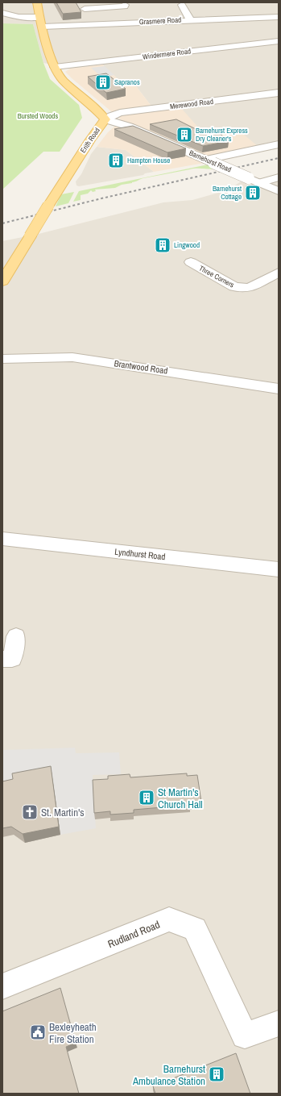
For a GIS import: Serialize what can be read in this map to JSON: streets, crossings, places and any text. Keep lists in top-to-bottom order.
{
  "streets": {
    "main road": ["Erith Road"],
    "street": [
      "Grasmere Road",
      "Windermere Road",
      "Merewood Road",
      "Barnehurst Road",
      "Three Corners",
      "Brantwood Road",
      "Lyndhurst Road",
      "Rudland Road"
    ]
  },
  "crossings": [
    ["Grasmere Road", "Erith Road"],
    ["Windermere Road", "Erith Road"],
    ["Merewood Road", "Erith Road"],
    ["Merewood Road", "Barnehurst Road"],
    ["Erith Road", "Barnehurst Road"]
  ],
  "parks": ["Bursted Woods"],
  "places": {
    "building": [
      "Sapranos",
      "Barnehurst Express Dry Cleaner's",
      "Hampton House",
      "Barnehurst Cottage",
      "Lingwood",
      "St Martin's Church Hall",
      "Barnehurst Ambulance Station"
    ],
    "church": ["St. Martin's"],
    "public building": ["Bexleyheath Fire Station"]
  }
}
